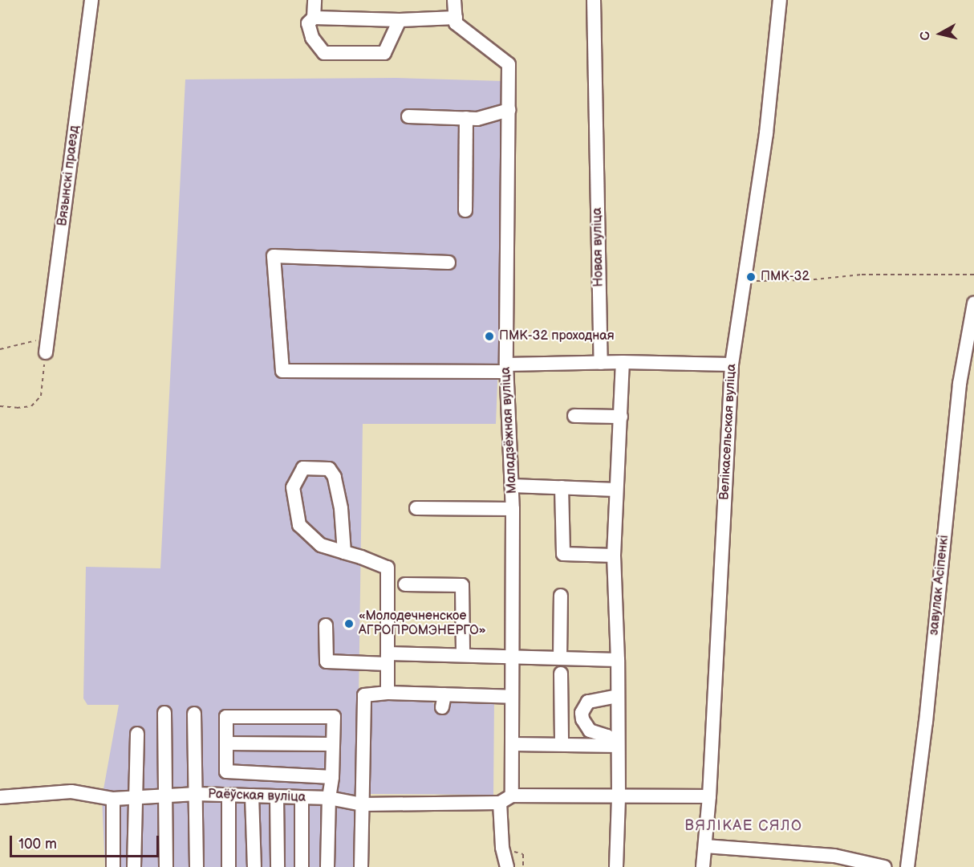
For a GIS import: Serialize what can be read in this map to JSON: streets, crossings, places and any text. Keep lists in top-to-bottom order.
{
  "streets": {
    "street": [
      "Вязынскі праезд",
      "Новая вуліца",
      "Маладзёжная вуліца",
      "Велікасельская вуліца",
      "завулак Асіпенкі",
      "Раёўская вуліца"
    ]
  },
  "crossings": [
    ["Маладзёжная вуліца", "Раёўская вуліца"],
    ["Велікасельская вуліца", "Раёўская вуліца"]
  ],
  "districts": ["ВЯЛІКАЕ СЯЛО"],
  "places": ["ПМК-32", "ПМК-32 проходная", "«Молодечненское АГРОПРОМЭНЕРГО»"],
  "scale_bar": "100 m",
  "north": "left"
}
